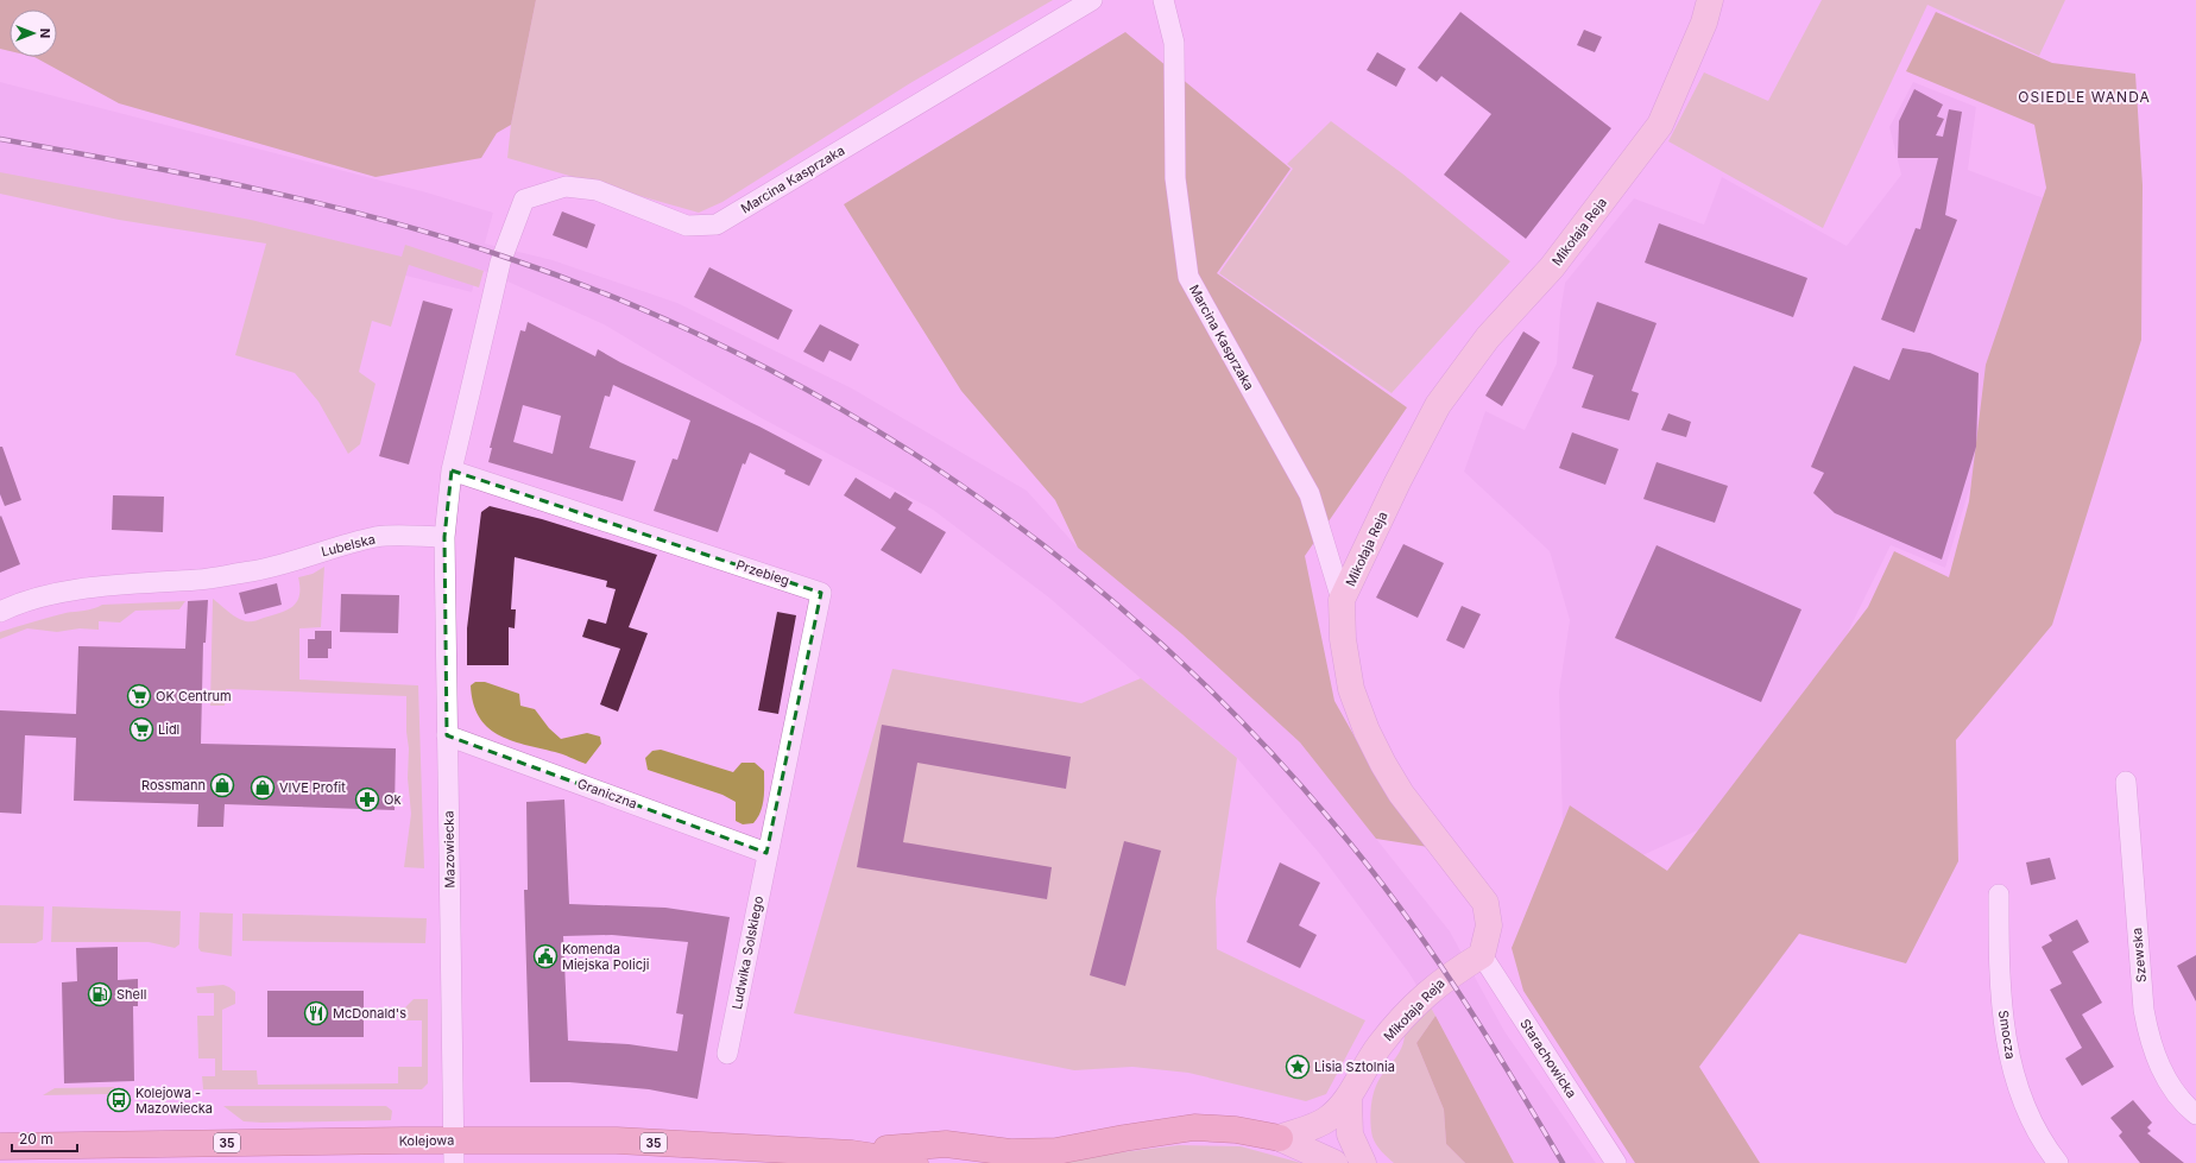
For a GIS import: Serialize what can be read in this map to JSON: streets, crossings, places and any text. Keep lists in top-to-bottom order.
{
  "streets": {
    "main road": ["Kolejowa", "35"],
    "street": [
      "Marcina Kasprzaka",
      "Mikołaja Reja",
      "Lubelska",
      "Przebieg",
      "Graniczna",
      "Mazowiecka",
      "Ludwika Solskiego",
      "Szewska",
      "Smocza",
      "Starachowicka"
    ]
  },
  "crossings": [
    ["Marcina Kasprzaka", "Mikołaja Reja"],
    ["Marcina Kasprzaka", "Przebieg"],
    ["Mikołaja Reja", "Starachowicka"],
    ["Lubelska", "Mazowiecka"],
    ["Przebieg", "Graniczna"],
    ["Przebieg", "Ludwika Solskiego"],
    ["Graniczna", "Mazowiecka"],
    ["Graniczna", "Ludwika Solskiego"],
    ["Mazowiecka", "Kolejowa"],
    ["Kolejowa", "35"]
  ],
  "districts": ["OSIEDLE WANDA"],
  "places": {
    "supermarket": ["OK Centrum", "Lidl"],
    "shop": ["Rossmann", "VIVE Profit"],
    "pharmacy": ["Ok"],
    "public building": ["Komenda Miejska Policji"],
    "fuel station": ["Shell"],
    "restaurant": ["McDonald's"],
    "place": ["Lisia Sztolnia"],
    "bus stop": ["Kolejowa - Mazowiecka"]
  },
  "scale_bar": "20 m",
  "north": "right"
}
